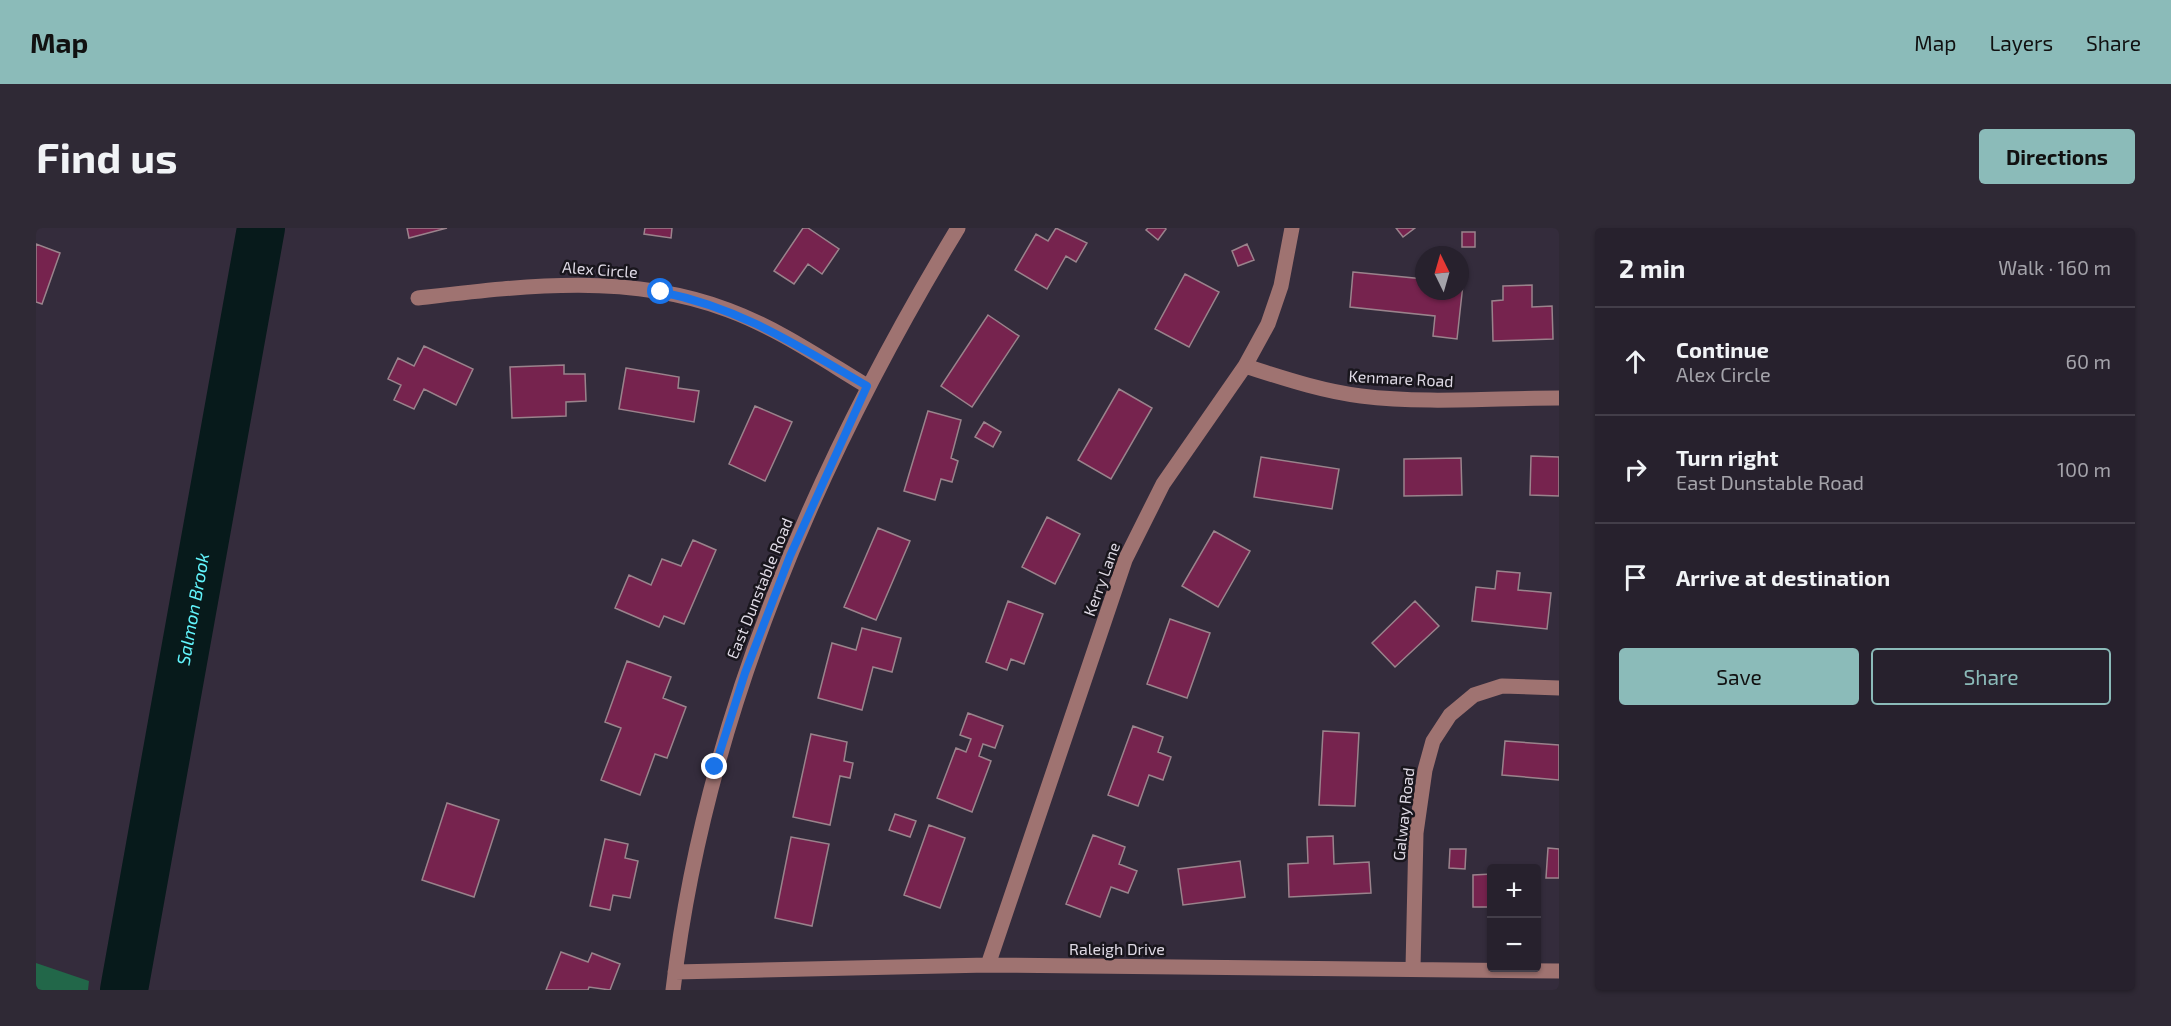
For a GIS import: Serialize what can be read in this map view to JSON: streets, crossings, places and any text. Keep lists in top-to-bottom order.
{
  "streets": {
    "street": [
      "Alex Circle",
      "Kenmare Road",
      "Kerry Lane",
      "East Dunstable Road",
      "Galway Road",
      "Raleigh Drive"
    ]
  },
  "crossings": [
    ["Alex Circle", "East Dunstable Road"],
    ["Kenmare Road", "Kerry Lane"],
    ["Kerry Lane", "Raleigh Drive"],
    ["East Dunstable Road", "Raleigh Drive"],
    ["Galway Road", "Raleigh Drive"]
  ],
  "water": ["Salmon Brook"],
  "north": "top",
  "page": {
    "header": "Map",
    "nav": ["Map", "Layers", "Share"],
    "buttons": [
      "Directions",
      ["Save", "Share"]
    ],
    "title": "Find us",
    "heading": ["2 min", "Walk · 160 m"],
    "list": [
      ["Continue", "Alex Circle", "60 m"],
      ["Turn right", "East Dunstable Road", "100 m"],
      "Arrive at destination"
    ],
    "map_buttons": ["+", "−"]
  }
}
